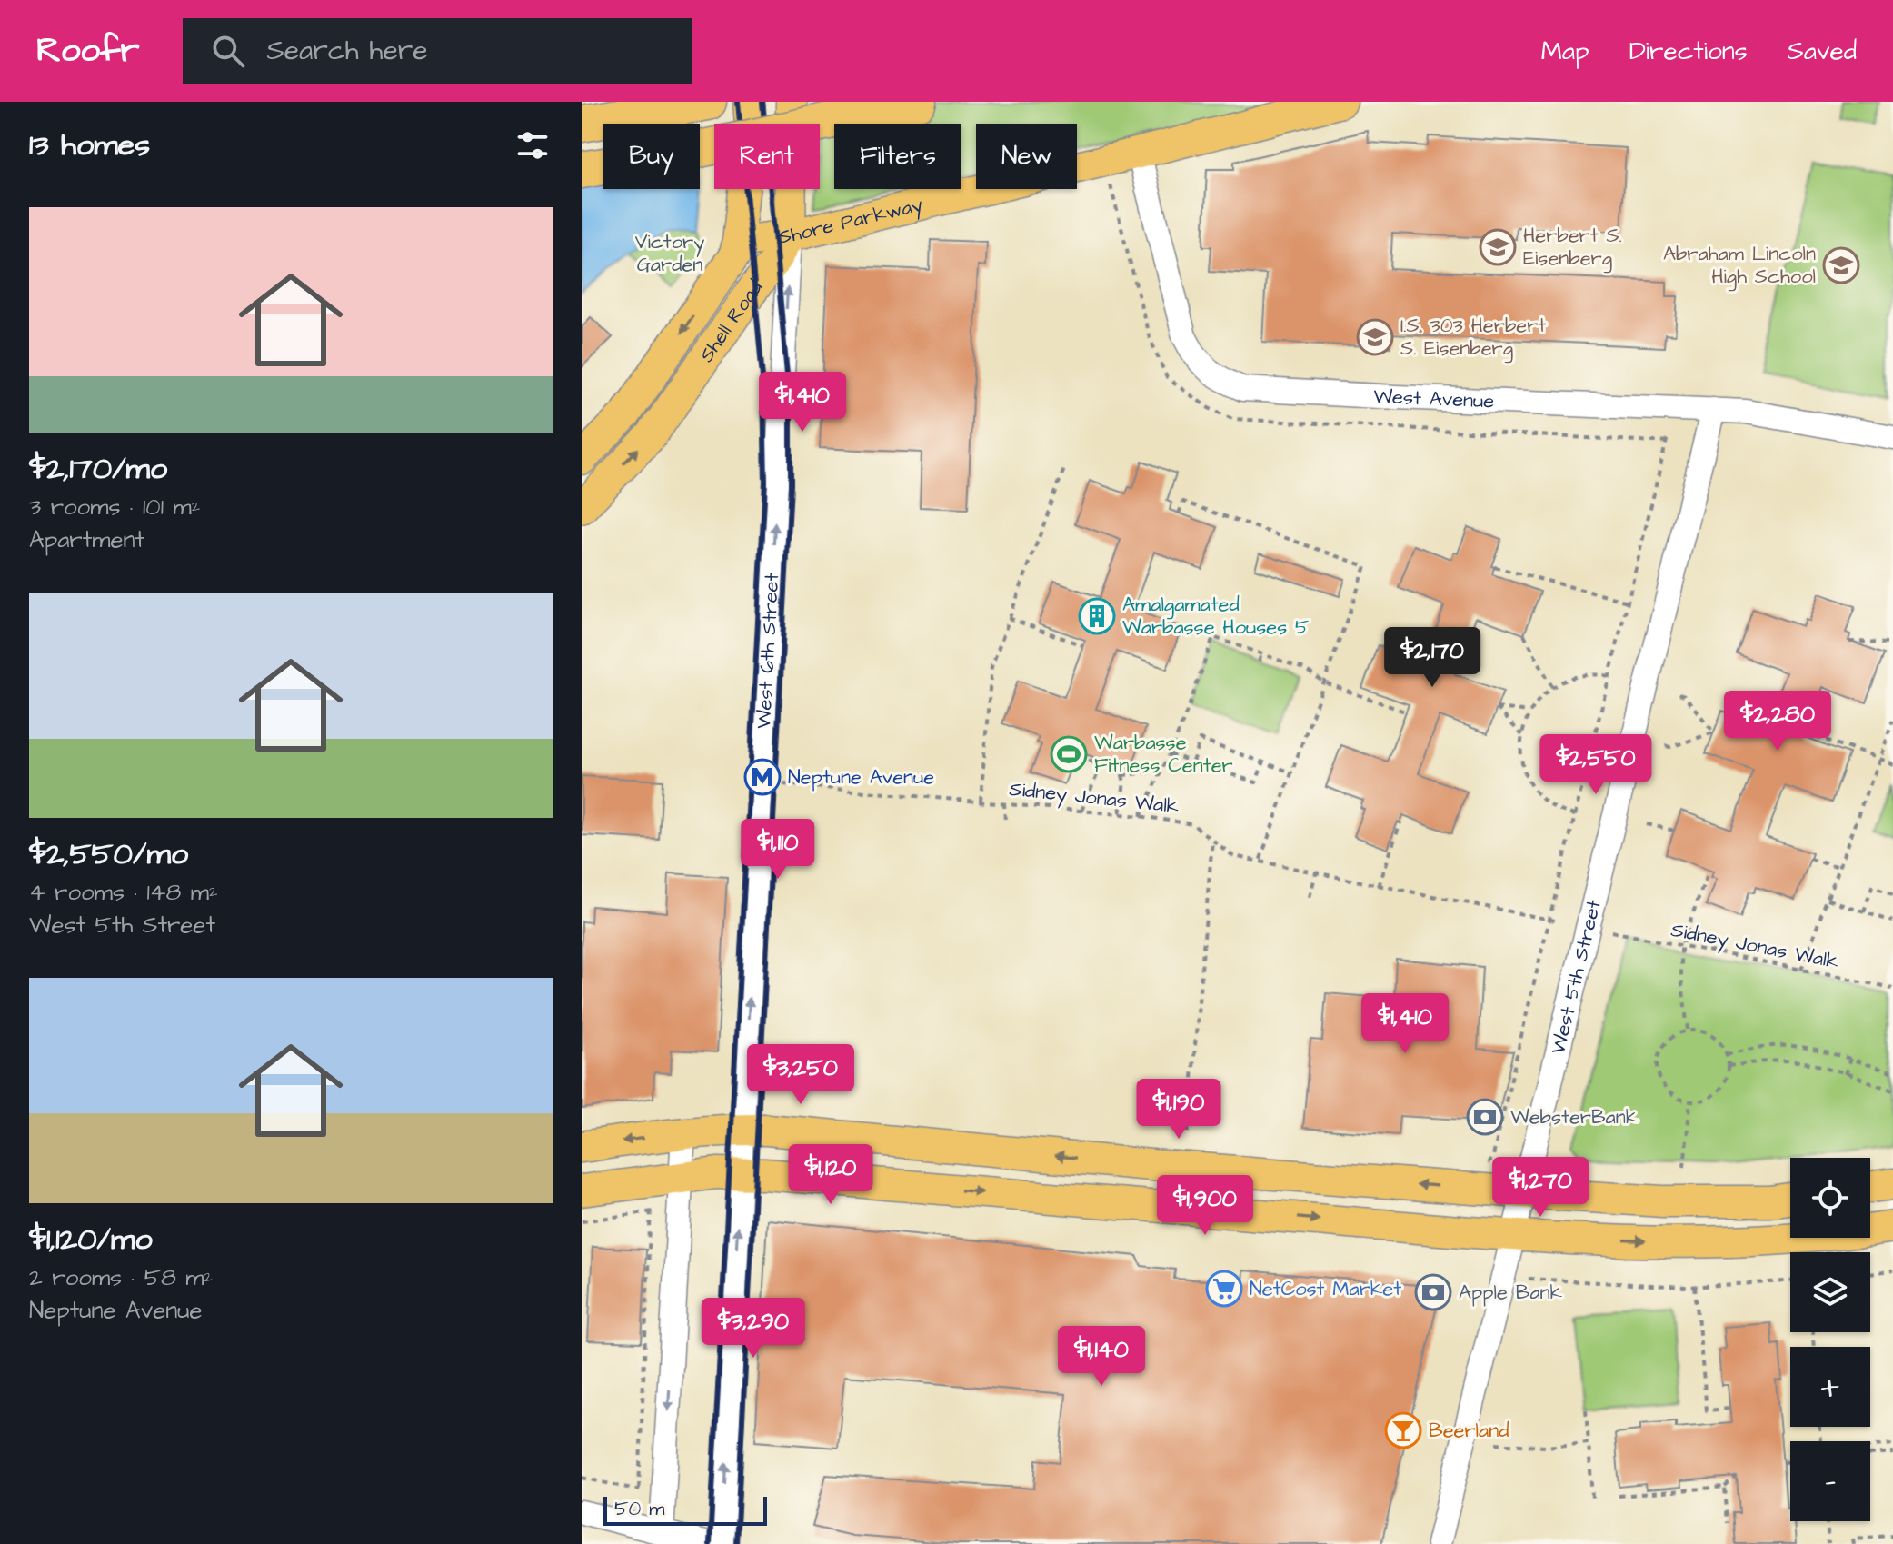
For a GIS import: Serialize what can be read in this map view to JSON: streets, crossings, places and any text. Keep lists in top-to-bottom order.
{
  "streets": {
    "main road": ["Shore Parkway", "Shell Road"],
    "street": ["West Avenue", "West 6th Street", "West 5th Street"],
    "path": ["Sidney Jonas Walk"]
  },
  "crossings": [
    ["Shore Parkway", "Shell Road"],
    ["Shore Parkway", "West Avenue"],
    ["Shore Parkway", "West 6th Street"],
    ["Shell Road", "West 6th Street"],
    ["West Avenue", "West 5th Street"]
  ],
  "one_way": ["West 6th Street"],
  "parks": ["Victory Garden"],
  "places": {
    "school or university": ["Herbert S. Eisenberg", "Abraham Lincoln High School", "I.S. 303 Herbert S. Eisenberg"],
    "building": ["Amalgamated Warbasse Houses 5"],
    "sports": ["Warbasse Fitness Center"],
    "metro station": ["Neptune Avenue"],
    "bank": ["WebsterBank", "Apple Bank"],
    "supermarket": ["NetCost Market"],
    "bar": ["Beerland"]
  },
  "scale_bar": "50 m",
  "page": {
    "header": "Roofr",
    "search": "Search here",
    "nav": ["Map", "Directions", "Saved"],
    "heading": "13 homes",
    "chip": [
      "Buy",
      "Rent",
      "Filters",
      "New"
    ],
    "list": [
      {
        "name": "$2,170/mo",
        "note": "3 rooms · 101 m² · Apartment"
      },
      {
        "name": "$2,550/mo",
        "note": "4 rooms · 148 m² · West 5th Street"
      },
      {
        "name": "$1,120/mo",
        "note": "2 rooms · 58 m² · Neptune Avenue"
      }
    ],
    "price": [
      "$1,410",
      "$2,170",
      "$2,280",
      "$2,550",
      "$1,110",
      "$1,410",
      "$3,250",
      "$1,190",
      "$1,120",
      "$1,270",
      "$1,900",
      "$3,290",
      "$1,140"
    ],
    "map_buttons": ["+", "−"],
    "scale": "50 m"
  }
}
